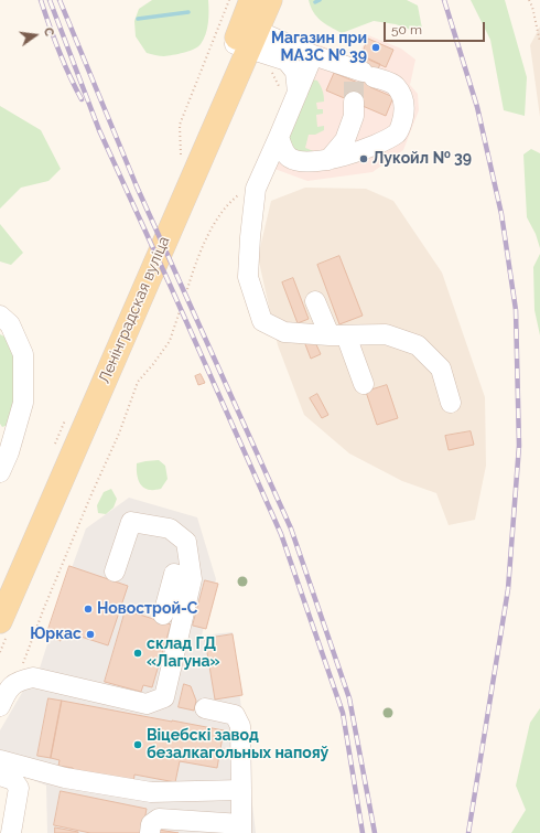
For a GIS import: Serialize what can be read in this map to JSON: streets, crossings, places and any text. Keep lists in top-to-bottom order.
{
  "streets": {
    "main road": ["Ленінградская вуліца"]
  },
  "places": [
    "Магазин при МАЗС № 39",
    "Лукойл № 39",
    "Новострой-С",
    "Юркас",
    "склад ГД «Лагуна»",
    "Віцебскі завод безалкагольных напояў"
  ],
  "scale_bar": "50 m",
  "north": "right"
}
